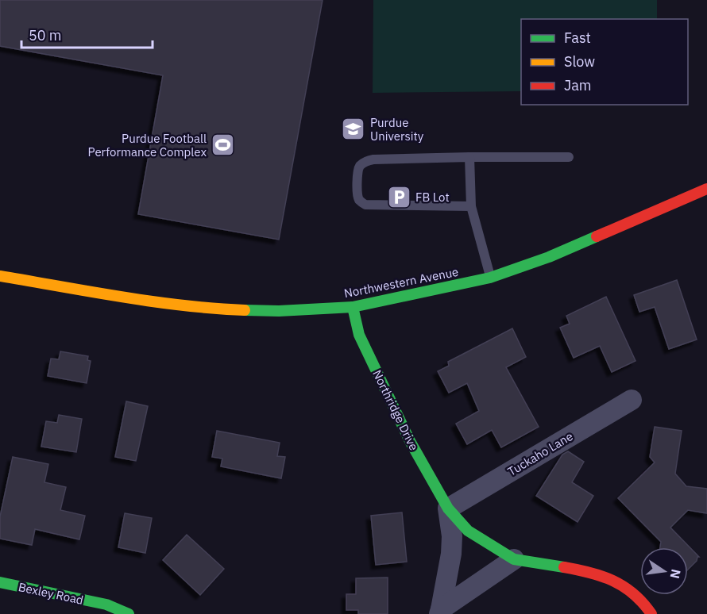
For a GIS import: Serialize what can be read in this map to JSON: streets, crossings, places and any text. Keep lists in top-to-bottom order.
{
  "streets": {
    "main road": ["Northwestern Avenue", "Northridge Drive", "Bexley Road"],
    "street": ["Tuckaho Lane"]
  },
  "crossings": [
    ["Northwestern Avenue", "Northridge Drive"],
    ["Northridge Drive", "Tuckaho Lane"]
  ],
  "places": {
    "school or university": ["Purdue University"],
    "sports": ["Purdue Football Performance Complex"],
    "parking": ["FB Lot"]
  },
  "legend": ["Fast", "Slow", "Jam"],
  "scale_bar": "50 m",
  "north": "right"
}
